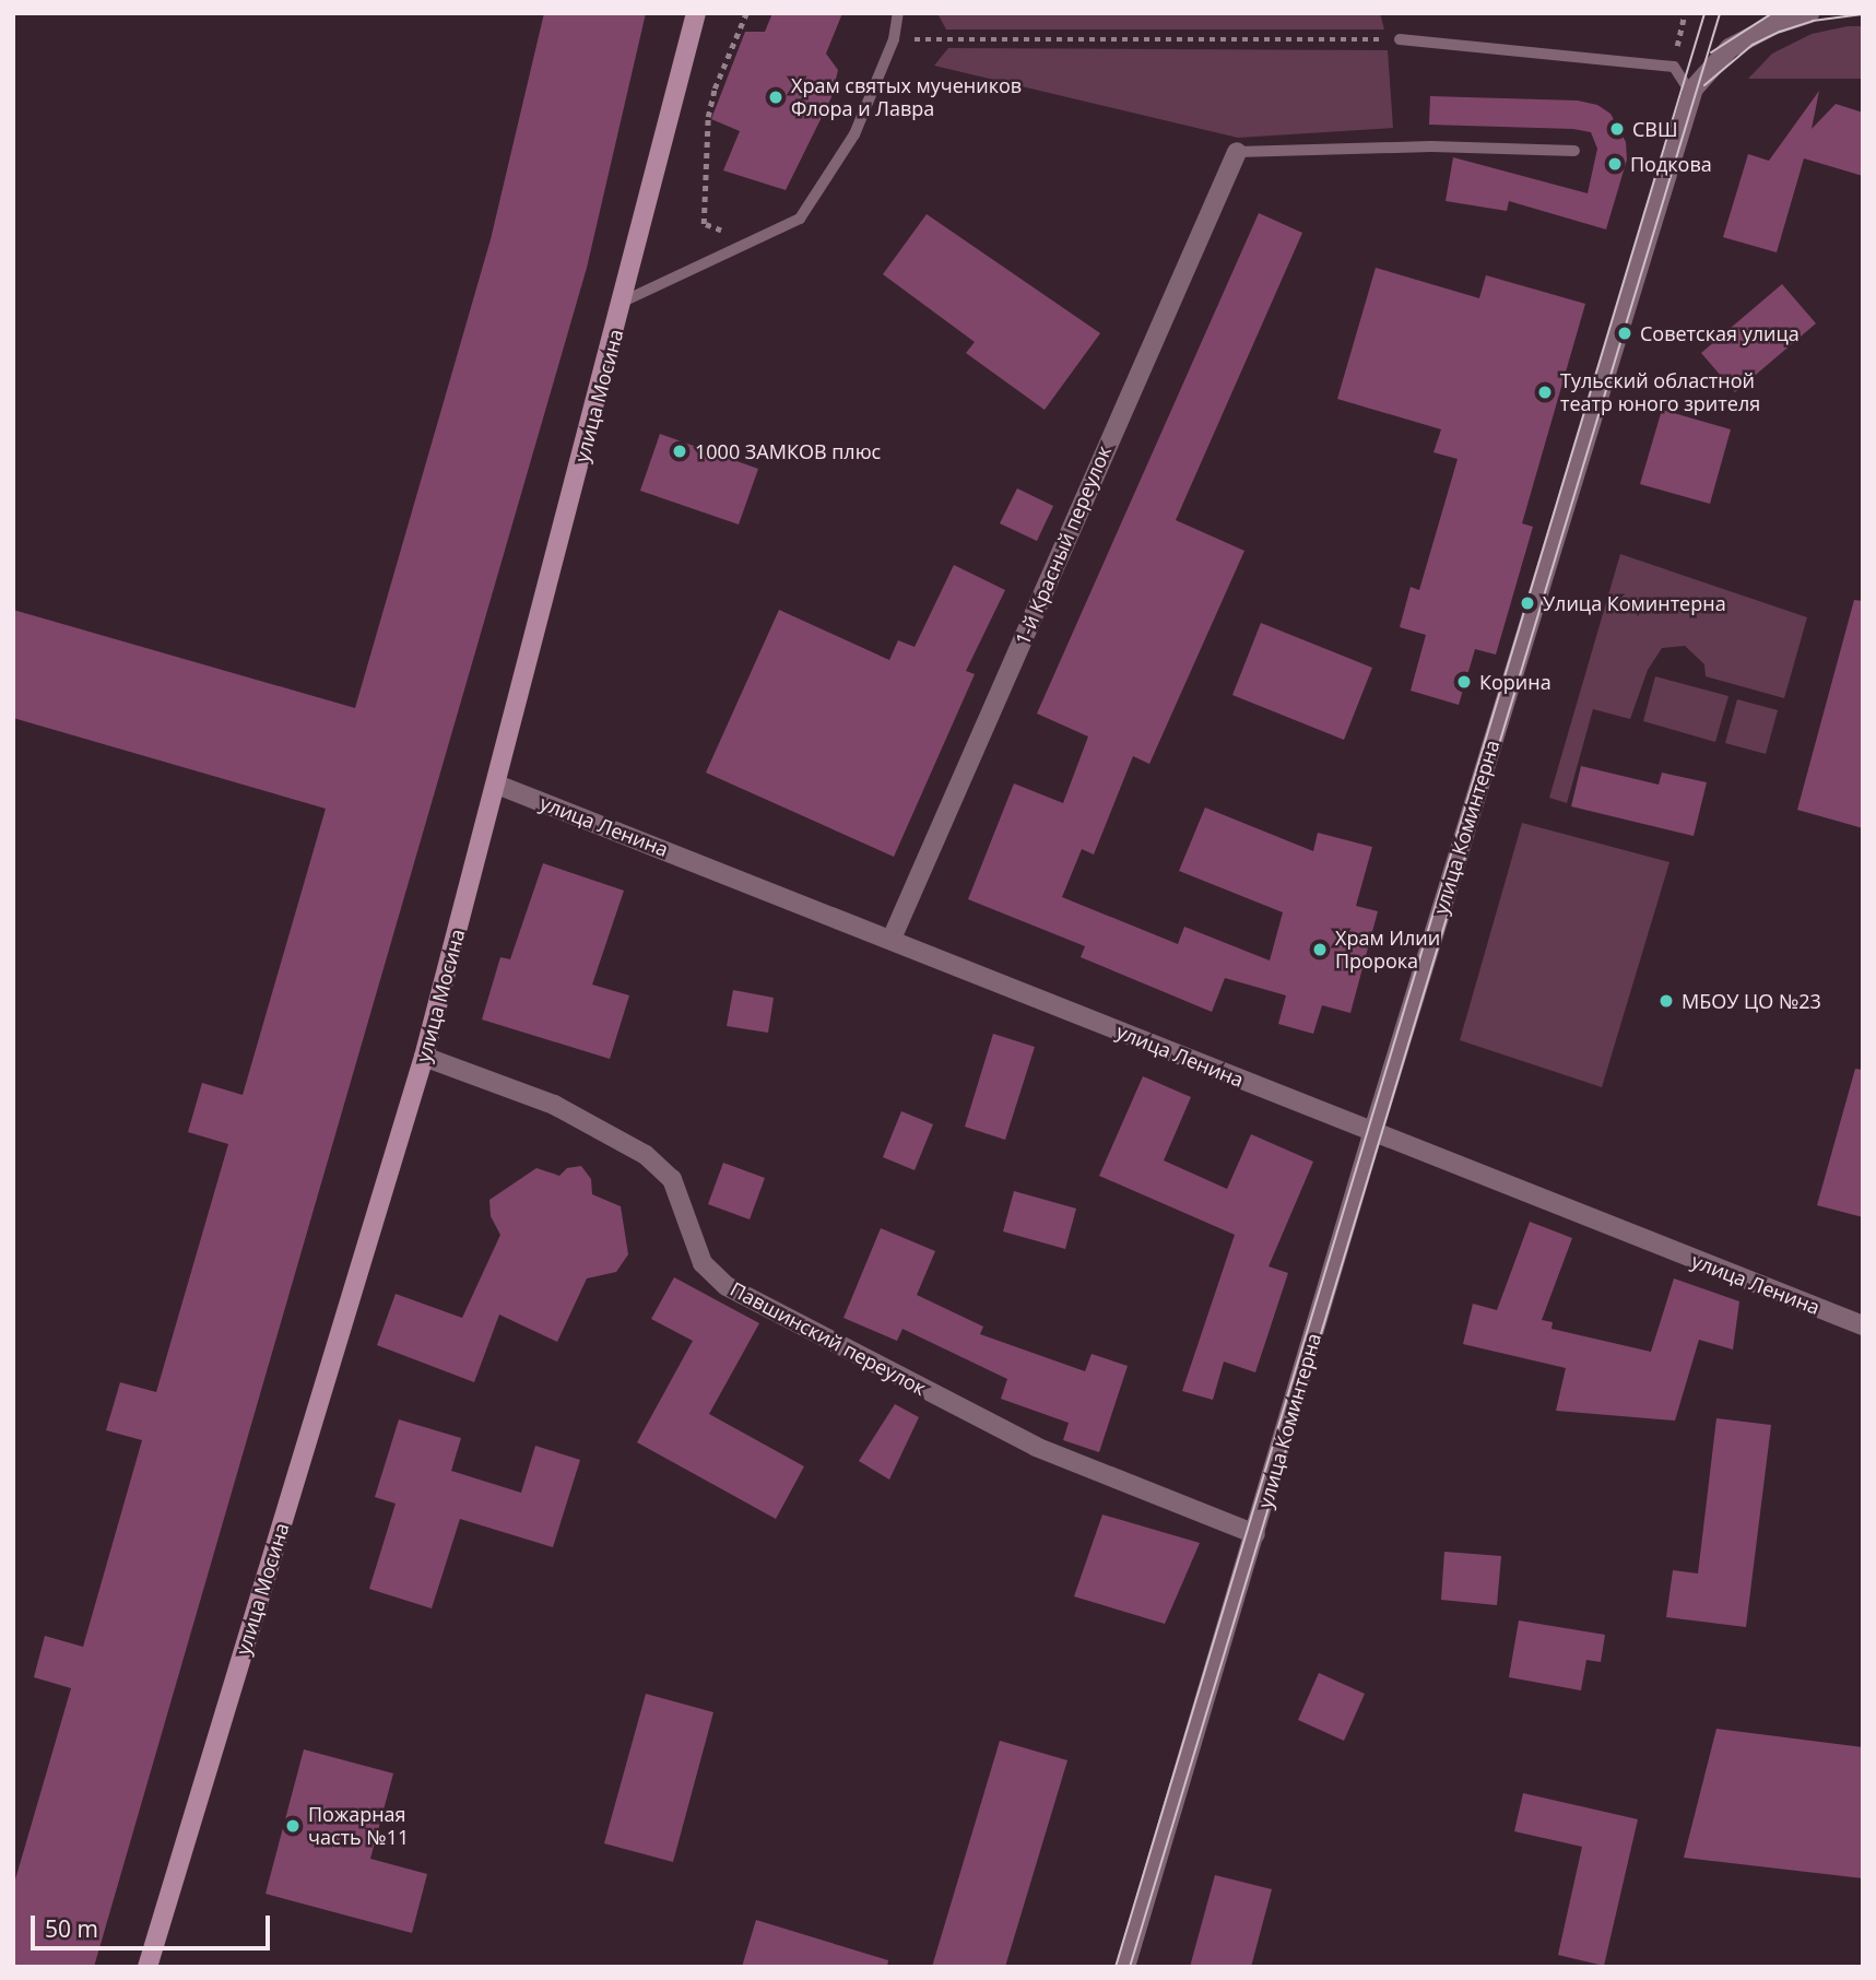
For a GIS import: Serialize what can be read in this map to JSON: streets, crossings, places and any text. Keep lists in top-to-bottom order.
{
  "streets": {
    "main road": ["улица Мосина"],
    "street": [
      "1-й Красный переулок",
      "улица Ленина",
      "улица Коминтерна",
      "Павшинский переулок"
    ]
  },
  "crossings": [
    ["улица Мосина", "улица Ленина"],
    ["улица Мосина", "Павшинский переулок"],
    ["1-й Красный переулок", "улица Ленина"],
    ["улица Ленина", "улица Коминтерна"],
    ["улица Коминтерна", "Павшинский переулок"]
  ],
  "places": [
    "Храм святых мучеников Флора и Лавра",
    "СВШ",
    "Подкова",
    "Советская улица",
    "Тульский областной театр юного зрителя",
    "1000 ЗАМКОВ плюс",
    "Улица Коминтерна",
    "Корина",
    "Храм Илии Пророка",
    "МБОУ ЦО №23",
    "Пожарная часть №11"
  ],
  "scale_bar": "50 m"
}
